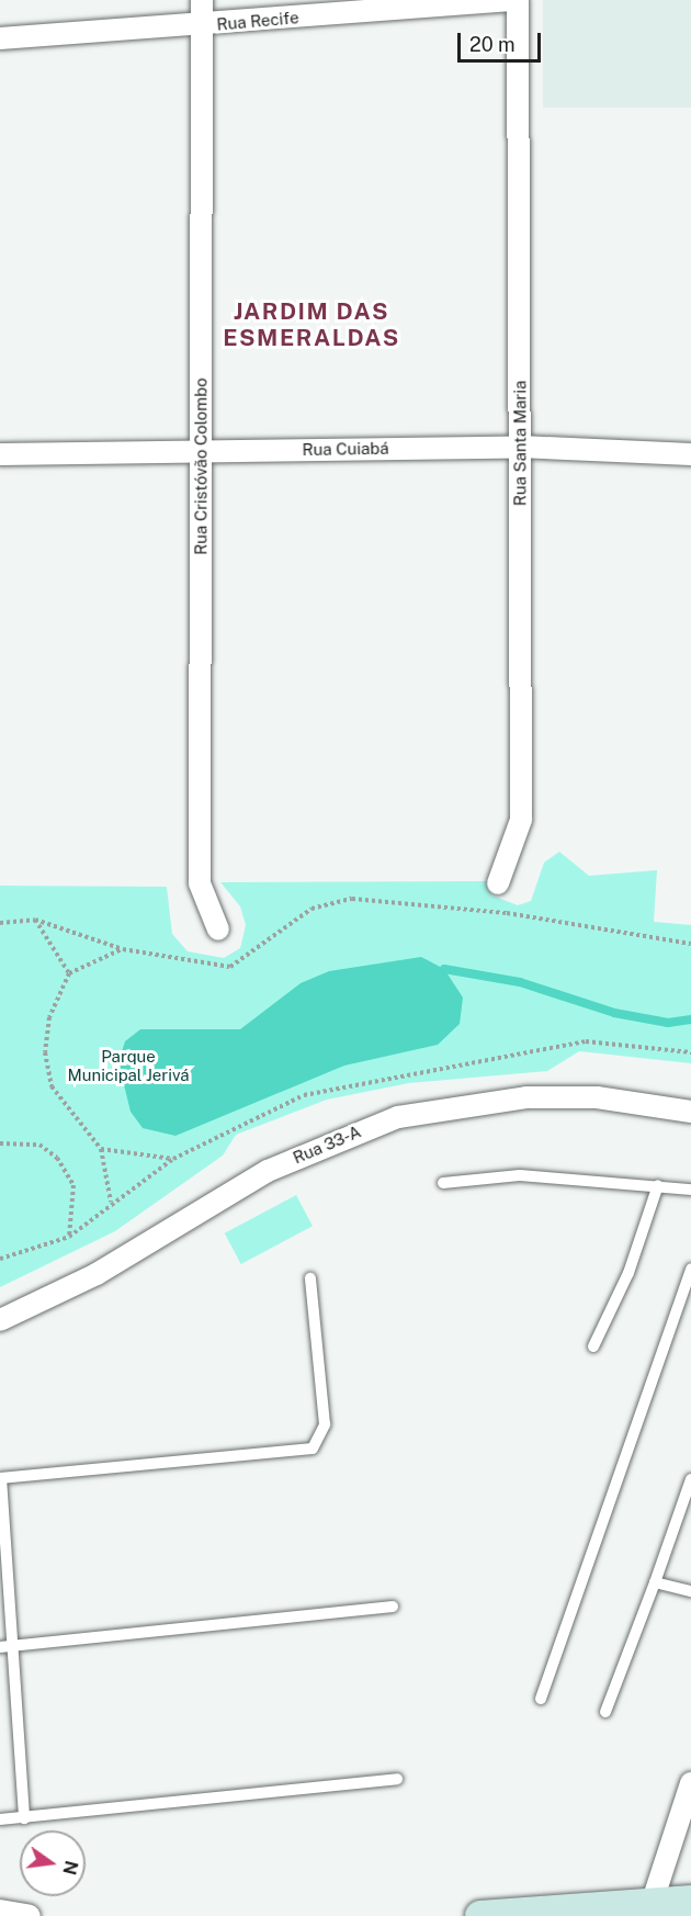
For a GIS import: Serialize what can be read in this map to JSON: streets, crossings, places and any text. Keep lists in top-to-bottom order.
{
  "streets": {
    "street": [
      "Rua Recife",
      "Rua Santa Maria",
      "Rua Cuiabá",
      "Rua Cristóvão Colombo",
      "Rua 33-A"
    ]
  },
  "crossings": [
    ["Rua Recife", "Rua Santa Maria"],
    ["Rua Recife", "Rua Cristóvão Colombo"],
    ["Rua Santa Maria", "Rua Cuiabá"],
    ["Rua Cuiabá", "Rua Cristóvão Colombo"]
  ],
  "districts": ["JARDIM DAS ESMERALDAS"],
  "parks": ["Parque Municipal Jerivá"],
  "scale_bar": "20 m",
  "north": "right"
}
